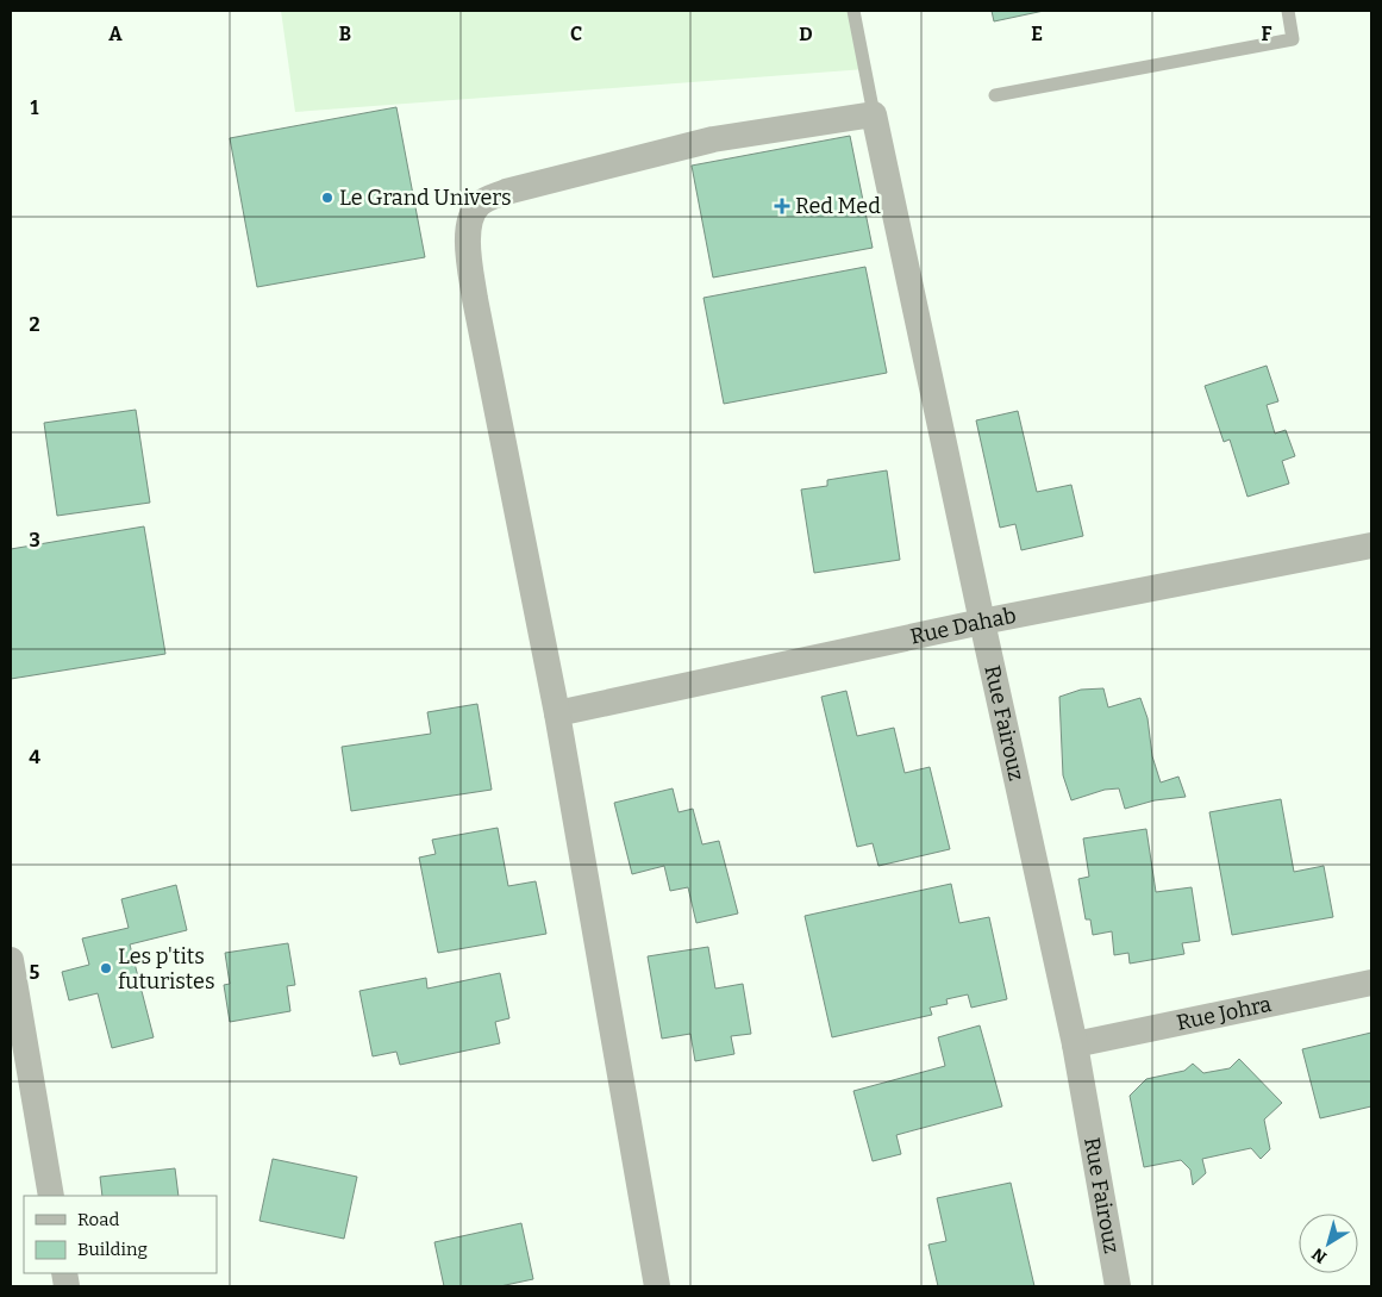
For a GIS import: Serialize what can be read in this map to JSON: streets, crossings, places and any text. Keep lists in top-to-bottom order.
{
  "streets": {
    "street": ["Rue Dahab", "Rue Fairouz", "Rue Johra"]
  },
  "crossings": [
    ["Rue Dahab", "Rue Fairouz"],
    ["Rue Fairouz", "Rue Johra"]
  ],
  "places": {
    "other": ["Le Grand Univers", "Les p'tits futuristes"],
    "health": ["Red Med"]
  },
  "legend": ["Road", "Building"],
  "north": "bottom left",
  "grid": {
    "columns": [
      "A",
      "B",
      "C",
      "D",
      "E",
      "F"
    ],
    "rows": [
      "1",
      "2",
      "3",
      "4",
      "5"
    ]
  }
}
